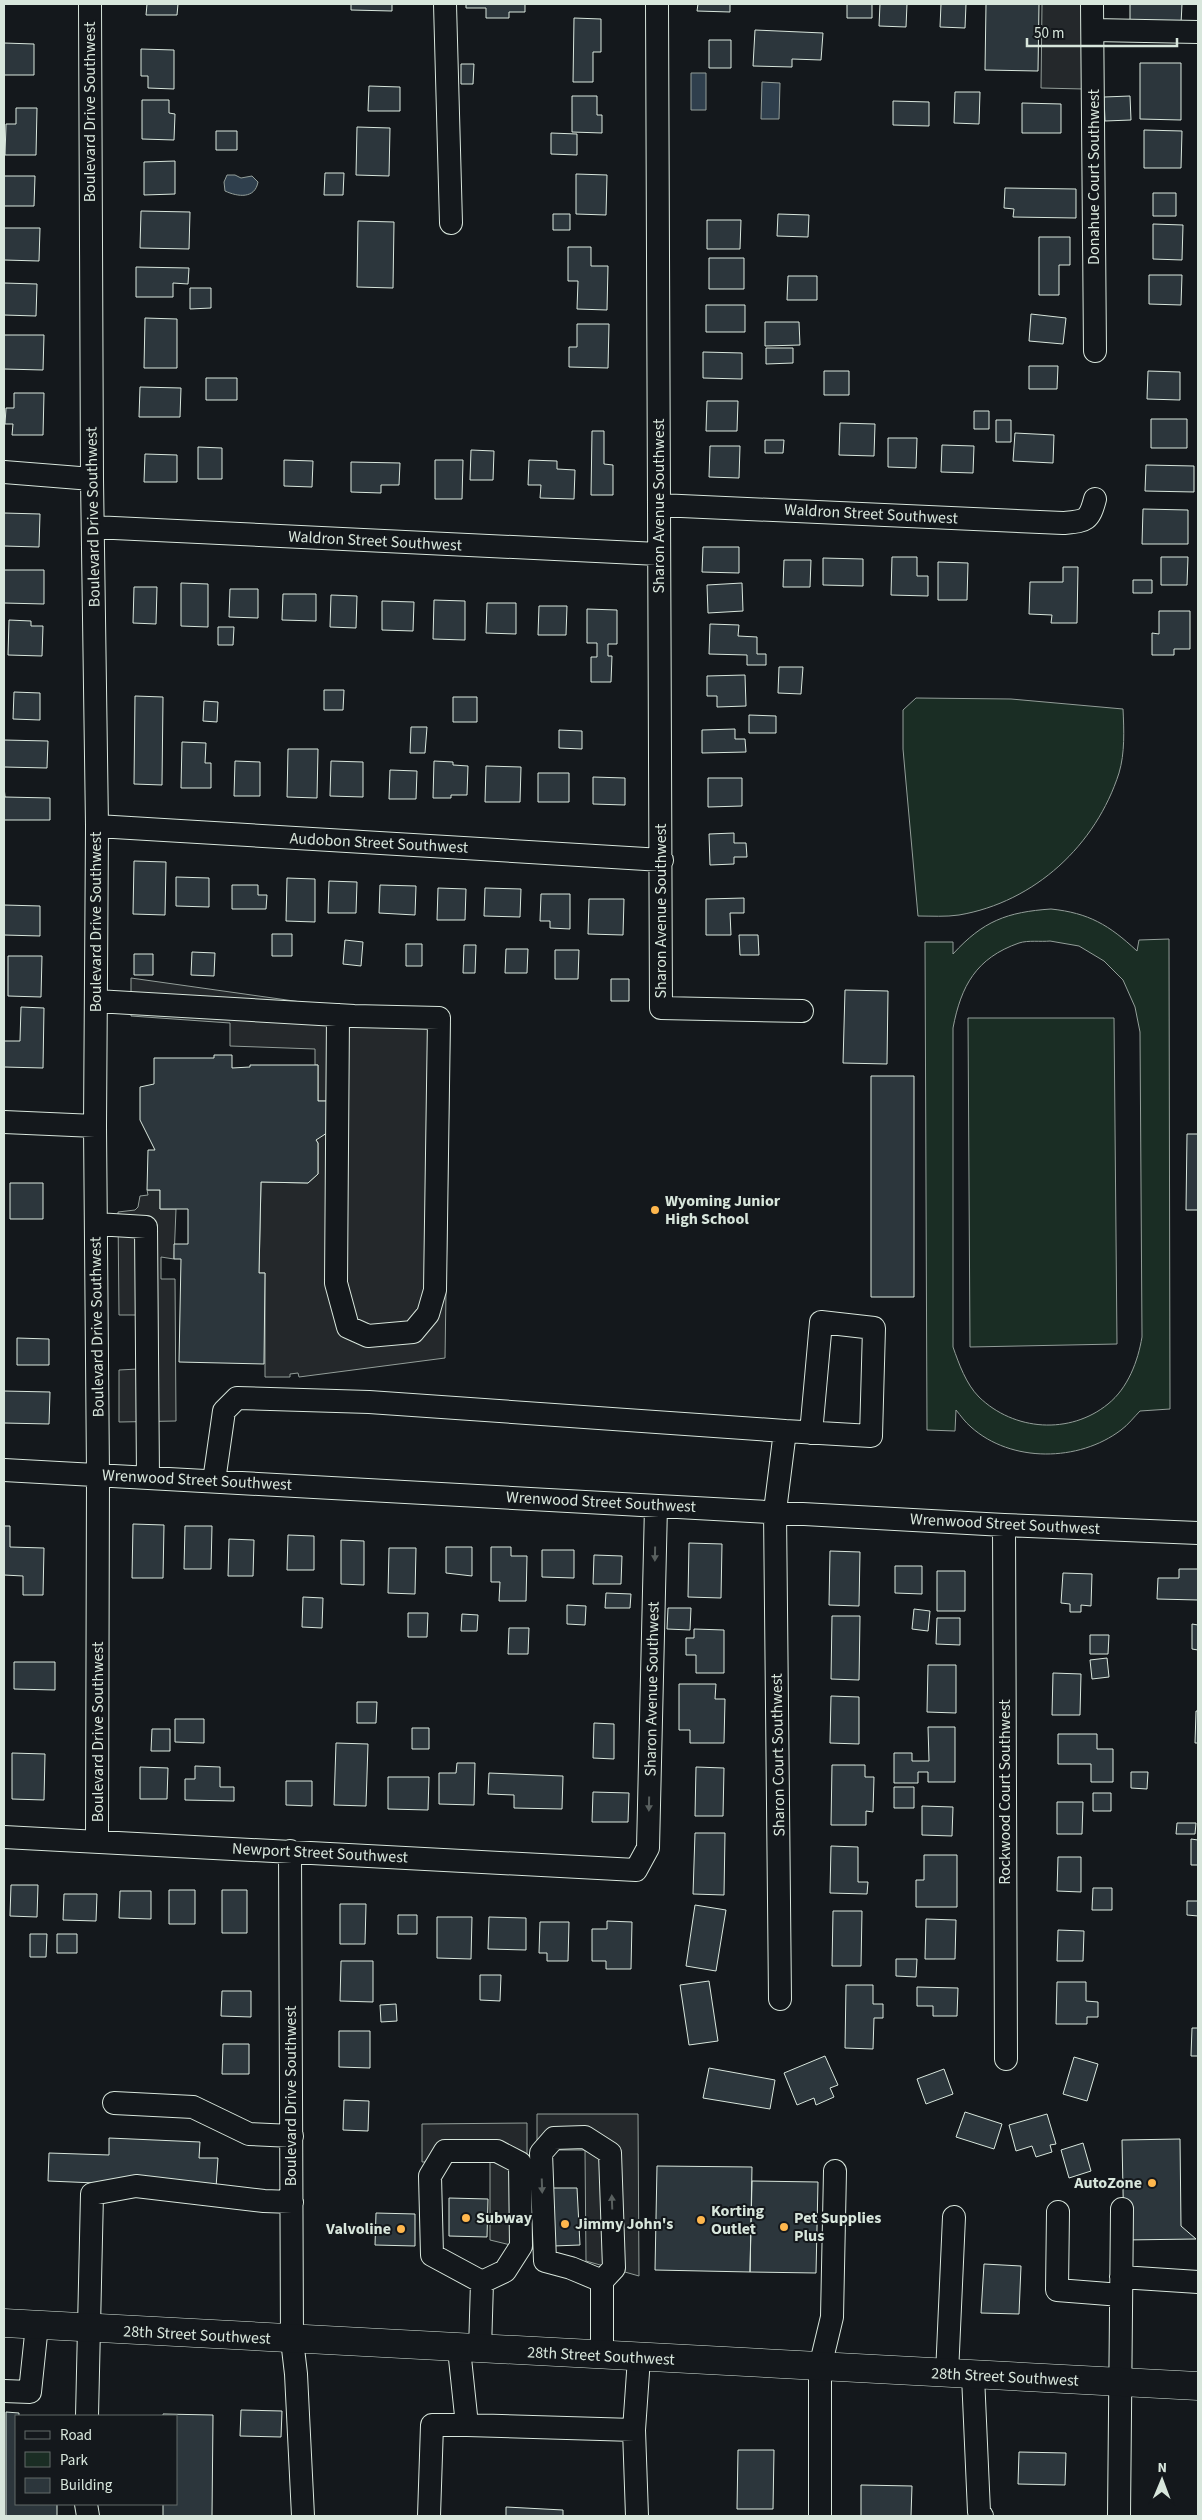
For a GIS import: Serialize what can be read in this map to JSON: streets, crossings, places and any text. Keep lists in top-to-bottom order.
{
  "streets": {
    "main road": ["28th Street Southwest"],
    "street": [
      "Boulevard Drive Southwest",
      "Donahue Court Southwest",
      "Sharon Avenue Southwest",
      "Waldron Street Southwest",
      "Audobon Street Southwest",
      "Wrenwood Street Southwest",
      "Sharon Court Southwest",
      "Rockwood Court Southwest",
      "Newport Street Southwest"
    ]
  },
  "crossings": [
    ["Boulevard Drive Southwest", "Waldron Street Southwest"],
    ["Boulevard Drive Southwest", "Audobon Street Southwest"],
    ["Boulevard Drive Southwest", "Wrenwood Street Southwest"],
    ["Boulevard Drive Southwest", "Newport Street Southwest"],
    ["Boulevard Drive Southwest", "28th Street Southwest"],
    ["Sharon Avenue Southwest", "Waldron Street Southwest"],
    ["Sharon Avenue Southwest", "Audobon Street Southwest"],
    ["Sharon Avenue Southwest", "Wrenwood Street Southwest"],
    ["Sharon Avenue Southwest", "Newport Street Southwest"],
    ["Wrenwood Street Southwest", "Sharon Court Southwest"],
    ["Wrenwood Street Southwest", "Rockwood Court Southwest"]
  ],
  "places": [
    "Wyoming Junior High School",
    "AutoZone",
    "Subway",
    "Korting Outlet",
    "Jimmy John's",
    "Pet Supplies Plus",
    "Valvoline"
  ],
  "legend": ["Road", "Park", "Building"],
  "scale_bar": "50 m",
  "north": "top"
}
